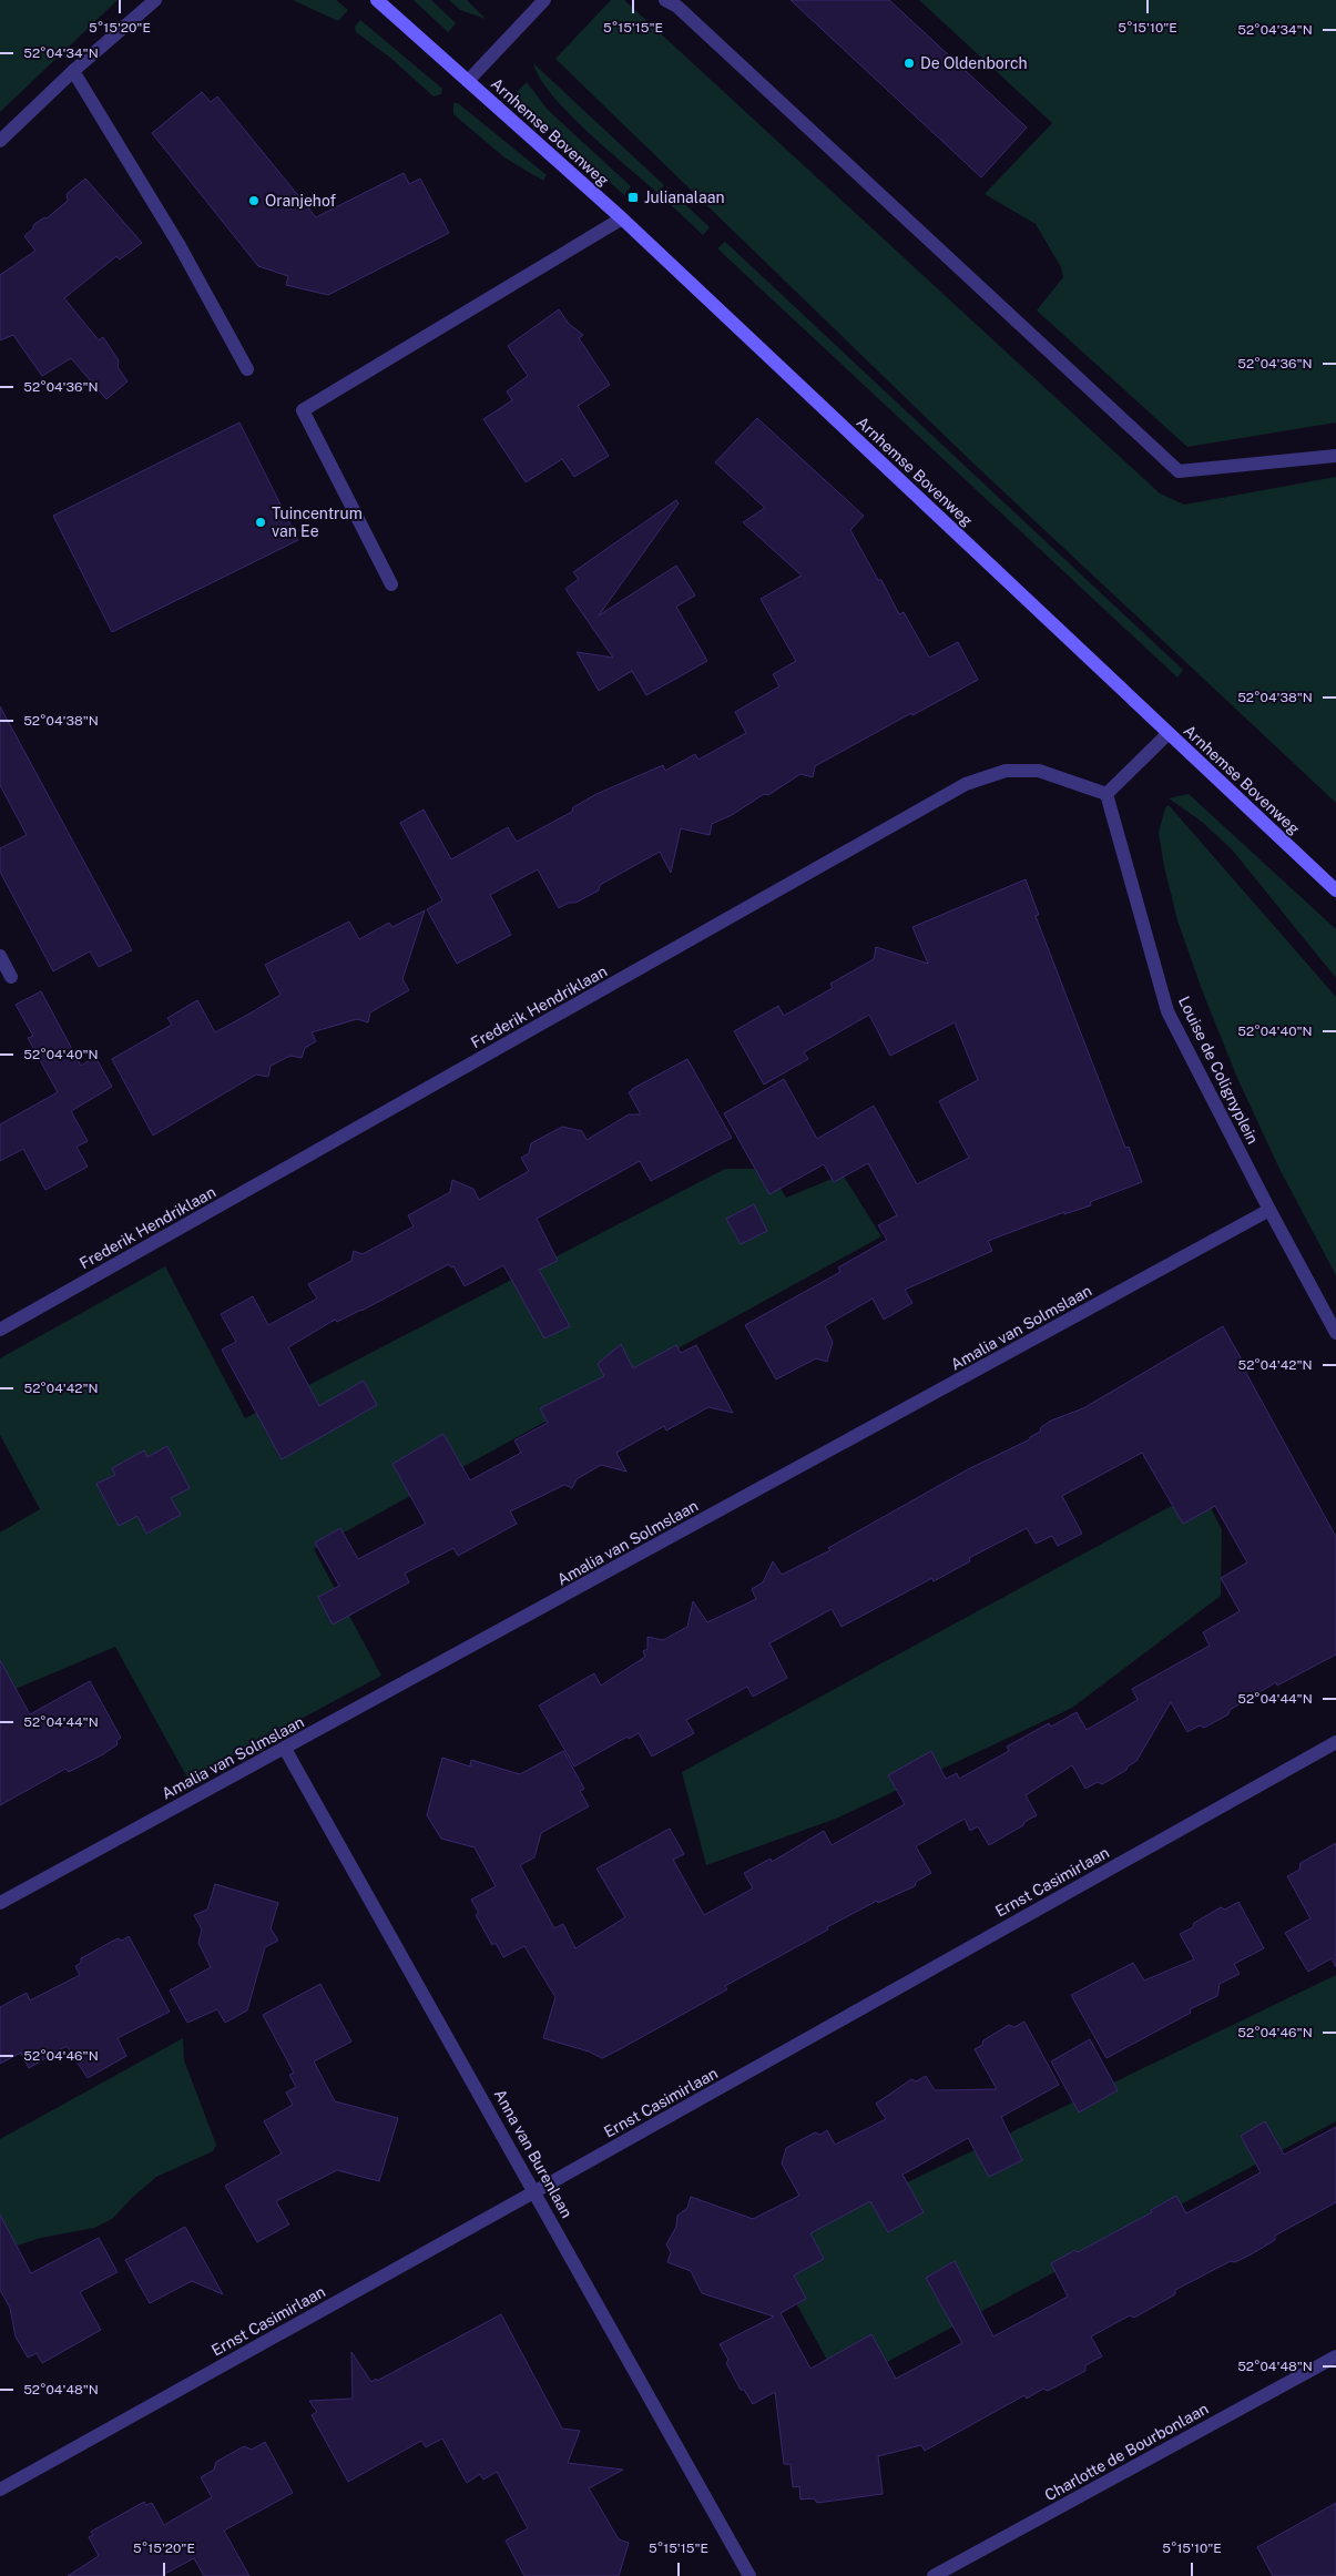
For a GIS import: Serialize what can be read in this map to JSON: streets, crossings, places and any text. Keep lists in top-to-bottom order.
{
  "streets": {
    "main road": ["Arnhemse Bovenweg"],
    "street": [
      "Frederik Hendriklaan",
      "Louise de Colignyplein",
      "Amalia van Solmslaan",
      "Ernst Casimirlaan",
      "Anna van Burenlaan",
      "Charlotte de Bourbonlaan"
    ]
  },
  "crossings": [
    ["Frederik Hendriklaan", "Louise de Colignyplein"],
    ["Louise de Colignyplein", "Amalia van Solmslaan"],
    ["Amalia van Solmslaan", "Anna van Burenlaan"],
    ["Ernst Casimirlaan", "Anna van Burenlaan"]
  ],
  "places": {
    "other": ["De Oldenborch", "Oranjehof", "Tuincentrum van Ee"],
    "transit": ["Julianalaan"]
  },
  "coordinates": [
    "5°15'20\"E",
    "5°15'15\"E",
    "5°15'10\"E",
    "52°04'34\"N",
    "52°04'36\"N",
    "52°04'38\"N",
    "52°04'40\"N",
    "52°04'42\"N",
    "52°04'44\"N",
    "52°04'46\"N",
    "52°04'48\"N"
  ]
}
